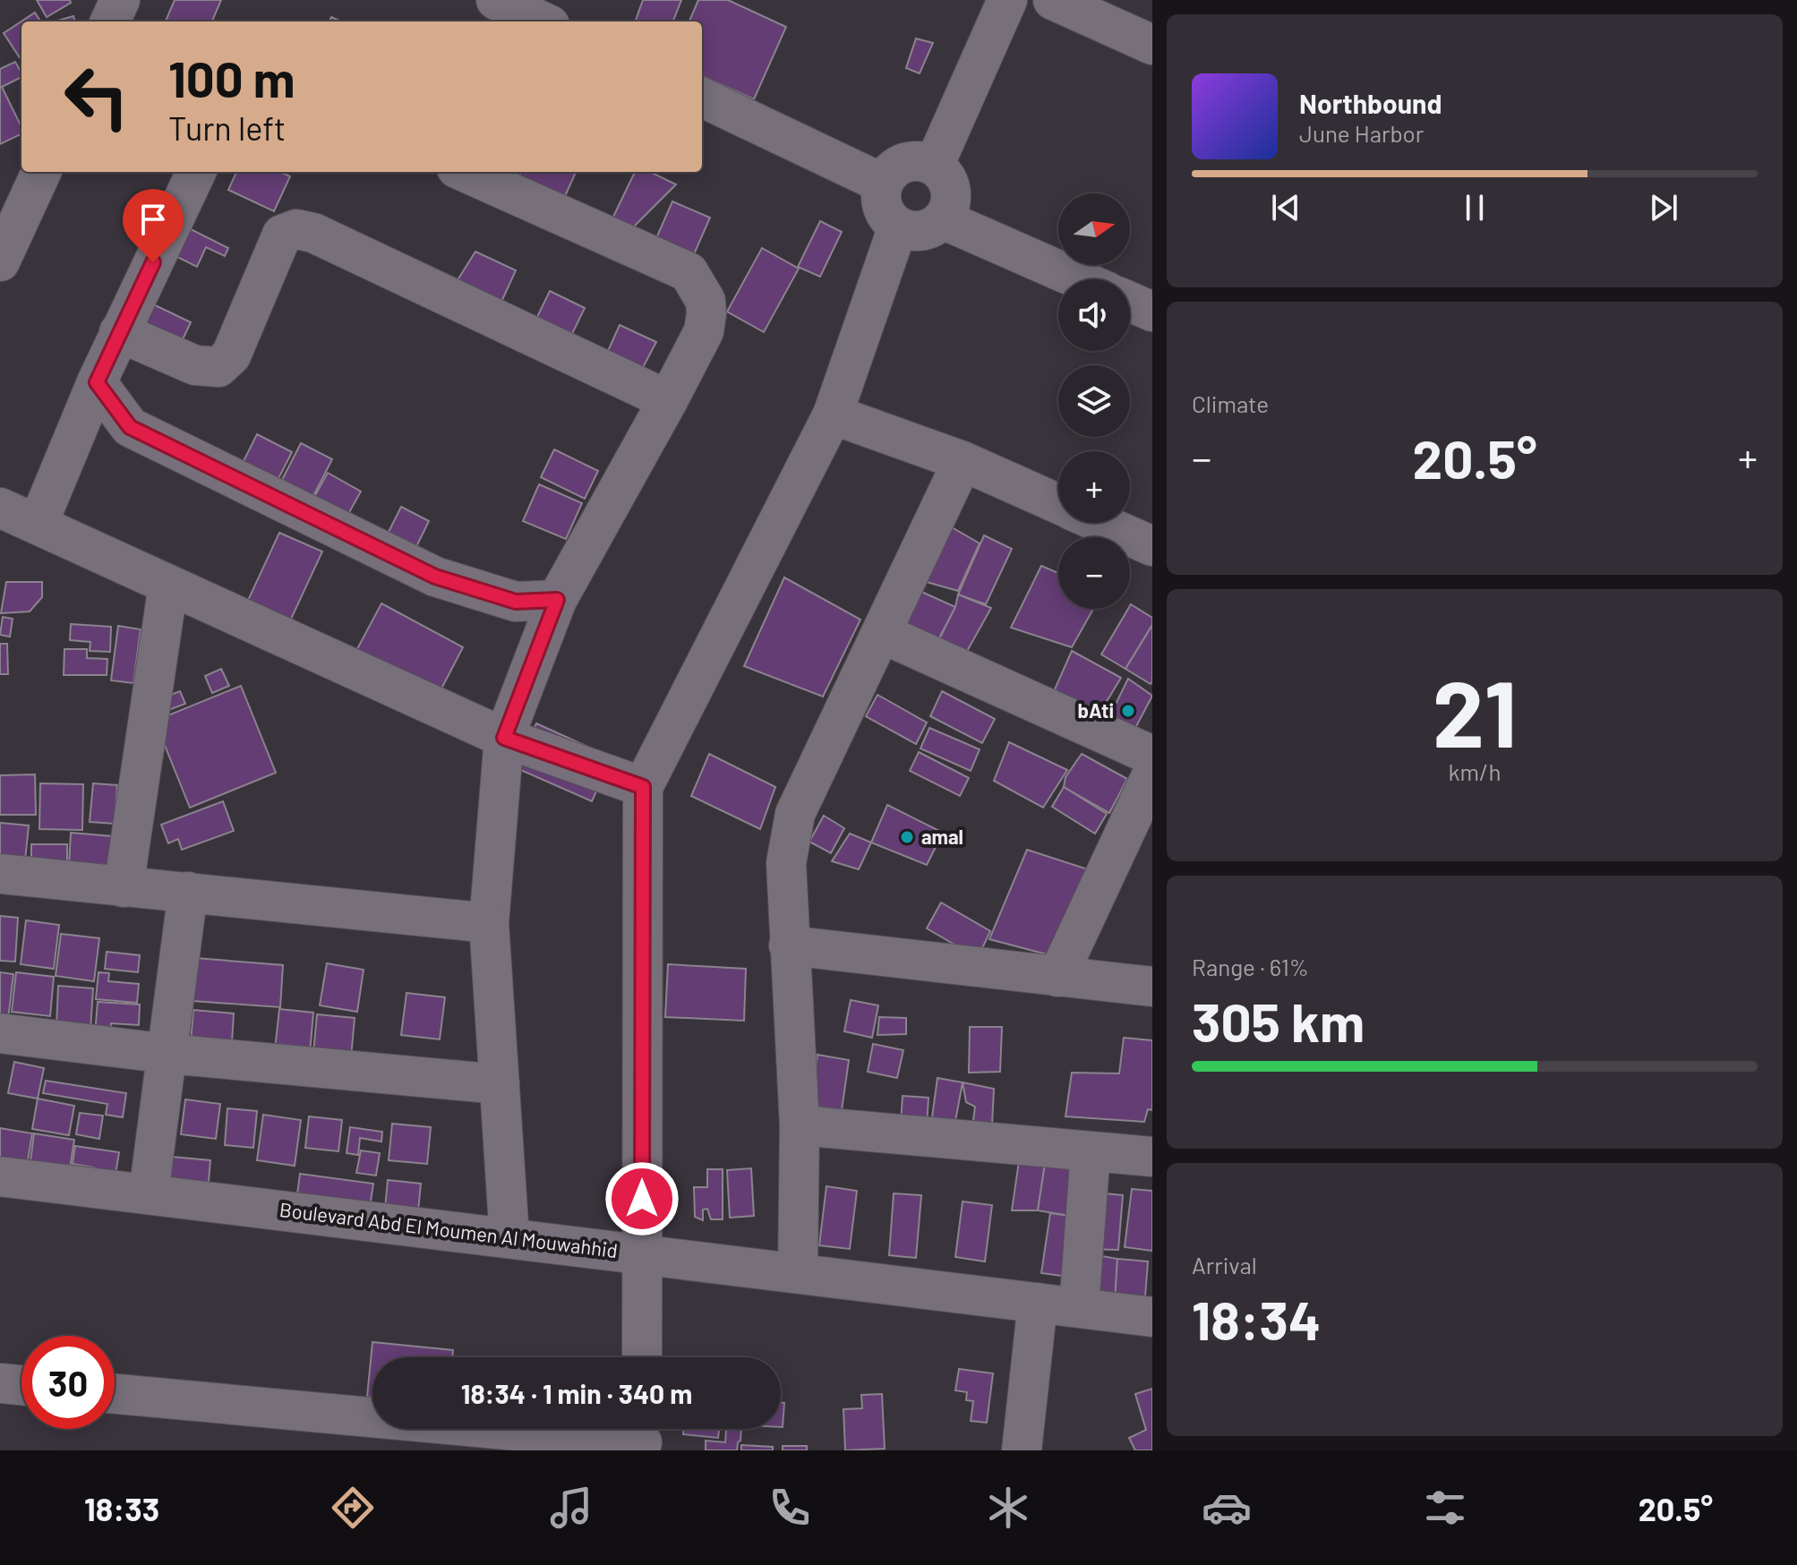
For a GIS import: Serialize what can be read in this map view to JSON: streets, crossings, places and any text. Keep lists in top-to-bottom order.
{
  "streets": {
    "street": ["Boulevard Abd El Moumen Al Mouwahhid"]
  },
  "places": ["bAti", "amal"],
  "north": "right",
  "page": {
    "turn": ["100 m", "Turn left"],
    "song": ["Northbound", "June Harbor"],
    "map_buttons": ["+", "−"],
    "tile": [
      "Climate",
      ["21", "km/h"],
      ["Range · 61%", "305 km"],
      ["Arrival", "18:34"]
    ],
    "heat": ["−", "20.5°", "+"],
    "limit": "30",
    "trip": "18:34 · 1 min · 340 m",
    "tabs": ["18:33", "20.5°"]
  }
}
